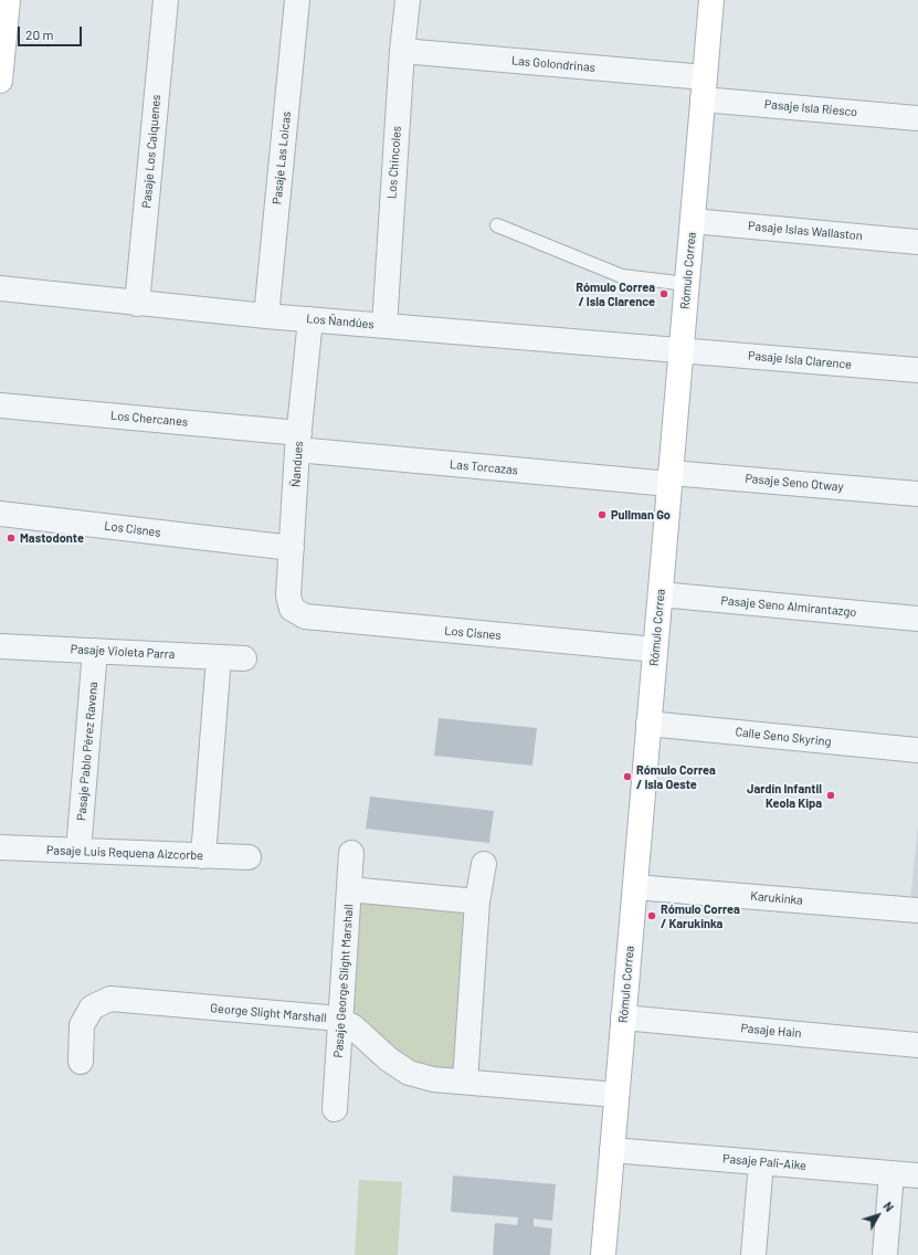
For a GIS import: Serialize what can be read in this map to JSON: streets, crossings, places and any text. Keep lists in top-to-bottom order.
{
  "streets": {
    "street": [
      "Las Golondrinas",
      "Pasaje Isla Riesco",
      "Pasaje Los Caiquenes",
      "Pasaje Las Loicas",
      "Los Chincoles",
      "Pasaje Islas Wallaston",
      "Rómulo Correa",
      "Los Ñandúes",
      "Pasaje Isla Clarence",
      "Los Chercanes",
      "Ñandues",
      "Las Torcazas",
      "Pasaje Seno Otway",
      "Los Cisnes",
      "Pasaje Seno Almirantazgo",
      "Pasaje Violeta Parra",
      "Calle Seno Skyring",
      "Pasaje Pablo Pérez Ravena",
      "Pasaje Luis Requena Aizcorbe",
      "Karukinka",
      "Pasaje George Slight Marshall",
      "George Slight Marshall",
      "Pasaje Hain",
      "Pasaje Pali-Aike"
    ]
  },
  "crossings": [
    ["Las Golondrinas", "Pasaje Isla Riesco"],
    ["Las Golondrinas", "Los Chincoles"],
    ["Las Golondrinas", "Rómulo Correa"],
    ["Pasaje Isla Riesco", "Rómulo Correa"],
    ["Pasaje Los Caiquenes", "Los Ñandúes"],
    ["Pasaje Las Loicas", "Los Ñandúes"],
    ["Los Chincoles", "Los Ñandúes"],
    ["Pasaje Islas Wallaston", "Rómulo Correa"],
    ["Rómulo Correa", "Los Ñandúes"],
    ["Rómulo Correa", "Pasaje Isla Clarence"],
    ["Rómulo Correa", "Las Torcazas"],
    ["Rómulo Correa", "Pasaje Seno Otway"],
    ["Rómulo Correa", "Los Cisnes"],
    ["Rómulo Correa", "Pasaje Seno Almirantazgo"],
    ["Rómulo Correa", "Calle Seno Skyring"],
    ["Rómulo Correa", "Karukinka"],
    ["Rómulo Correa", "George Slight Marshall"],
    ["Rómulo Correa", "Pasaje Hain"],
    ["Rómulo Correa", "Pasaje Pali-Aike"],
    ["Los Ñandúes", "Pasaje Isla Clarence"],
    ["Los Ñandúes", "Ñandues"],
    ["Los Chercanes", "Ñandues"],
    ["Los Chercanes", "Las Torcazas"],
    ["Ñandues", "Las Torcazas"],
    ["Ñandues", "Los Cisnes"],
    ["Las Torcazas", "Pasaje Seno Otway"],
    ["Pasaje Violeta Parra", "Pasaje Pablo Pérez Ravena"],
    ["Pasaje Pablo Pérez Ravena", "Pasaje Luis Requena Aizcorbe"],
    ["Pasaje George Slight Marshall", "George Slight Marshall"]
  ],
  "places": [
    "Rómulo Correa / Isla Clarence",
    "Pullman Go",
    "Mastodonte",
    "Rómulo Correa / Isla Oeste",
    "Jardín Infantil Keola Kipa",
    "Rómulo Correa / Karukinka"
  ],
  "scale_bar": "20 m",
  "north": "top right"
}
